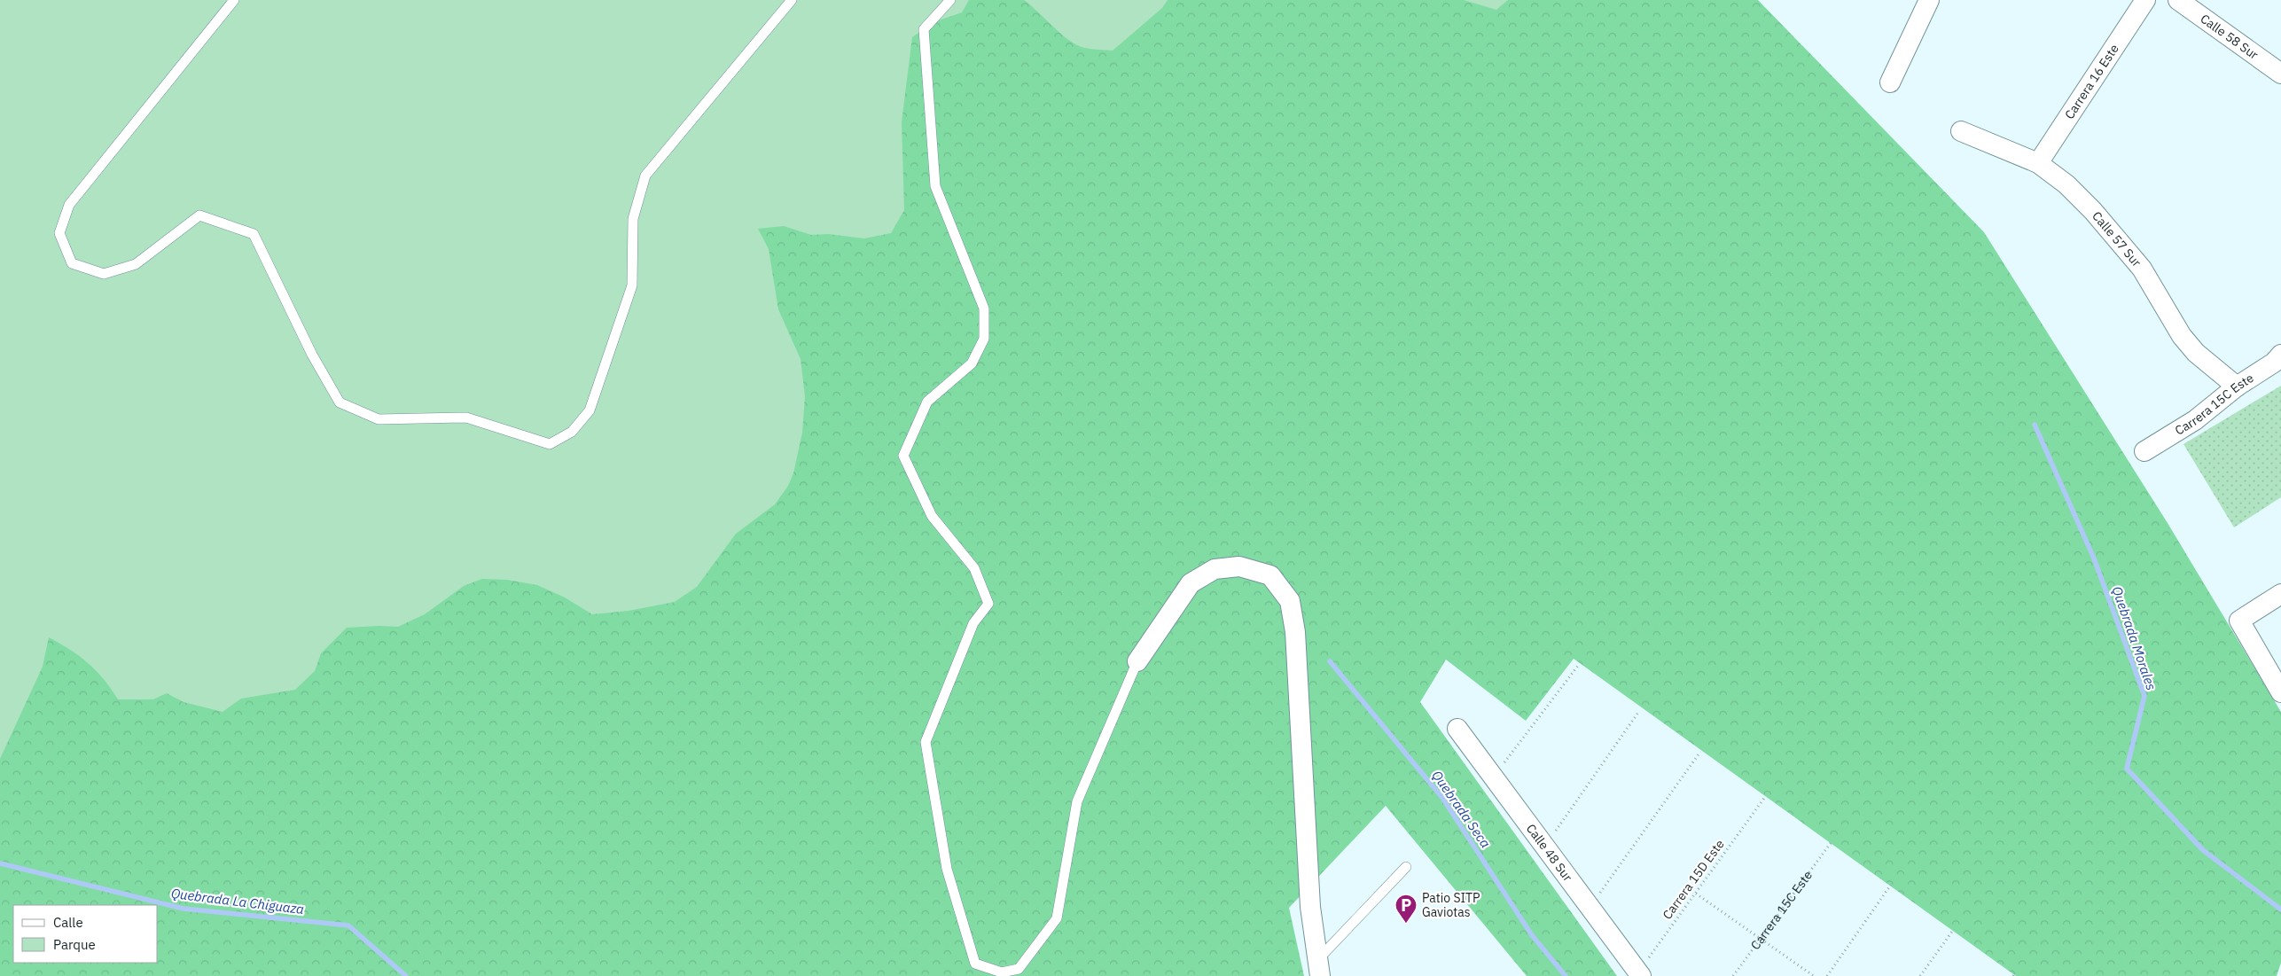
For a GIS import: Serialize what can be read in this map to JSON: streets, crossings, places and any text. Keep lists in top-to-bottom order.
{
  "streets": {
    "street": [
      "Calle 58 Sur",
      "Carrera 16 Este",
      "Calle 57 Sur",
      "Carrera 15C Este",
      "Calle 48 Sur"
    ],
    "path": ["Carrera 15D Este"]
  },
  "crossings": [
    ["Carrera 16 Este", "Calle 57 Sur"],
    ["Calle 57 Sur", "Carrera 15C Este"],
    ["Calle 48 Sur", "Carrera 15D Este"]
  ],
  "water": ["Quebrada Morales", "Quebrada Seca", "Quebrada La Chiguaza"],
  "places": {
    "parking": ["Patio SITP Gaviotas"]
  },
  "legend": ["Calle", "Parque"]
}
